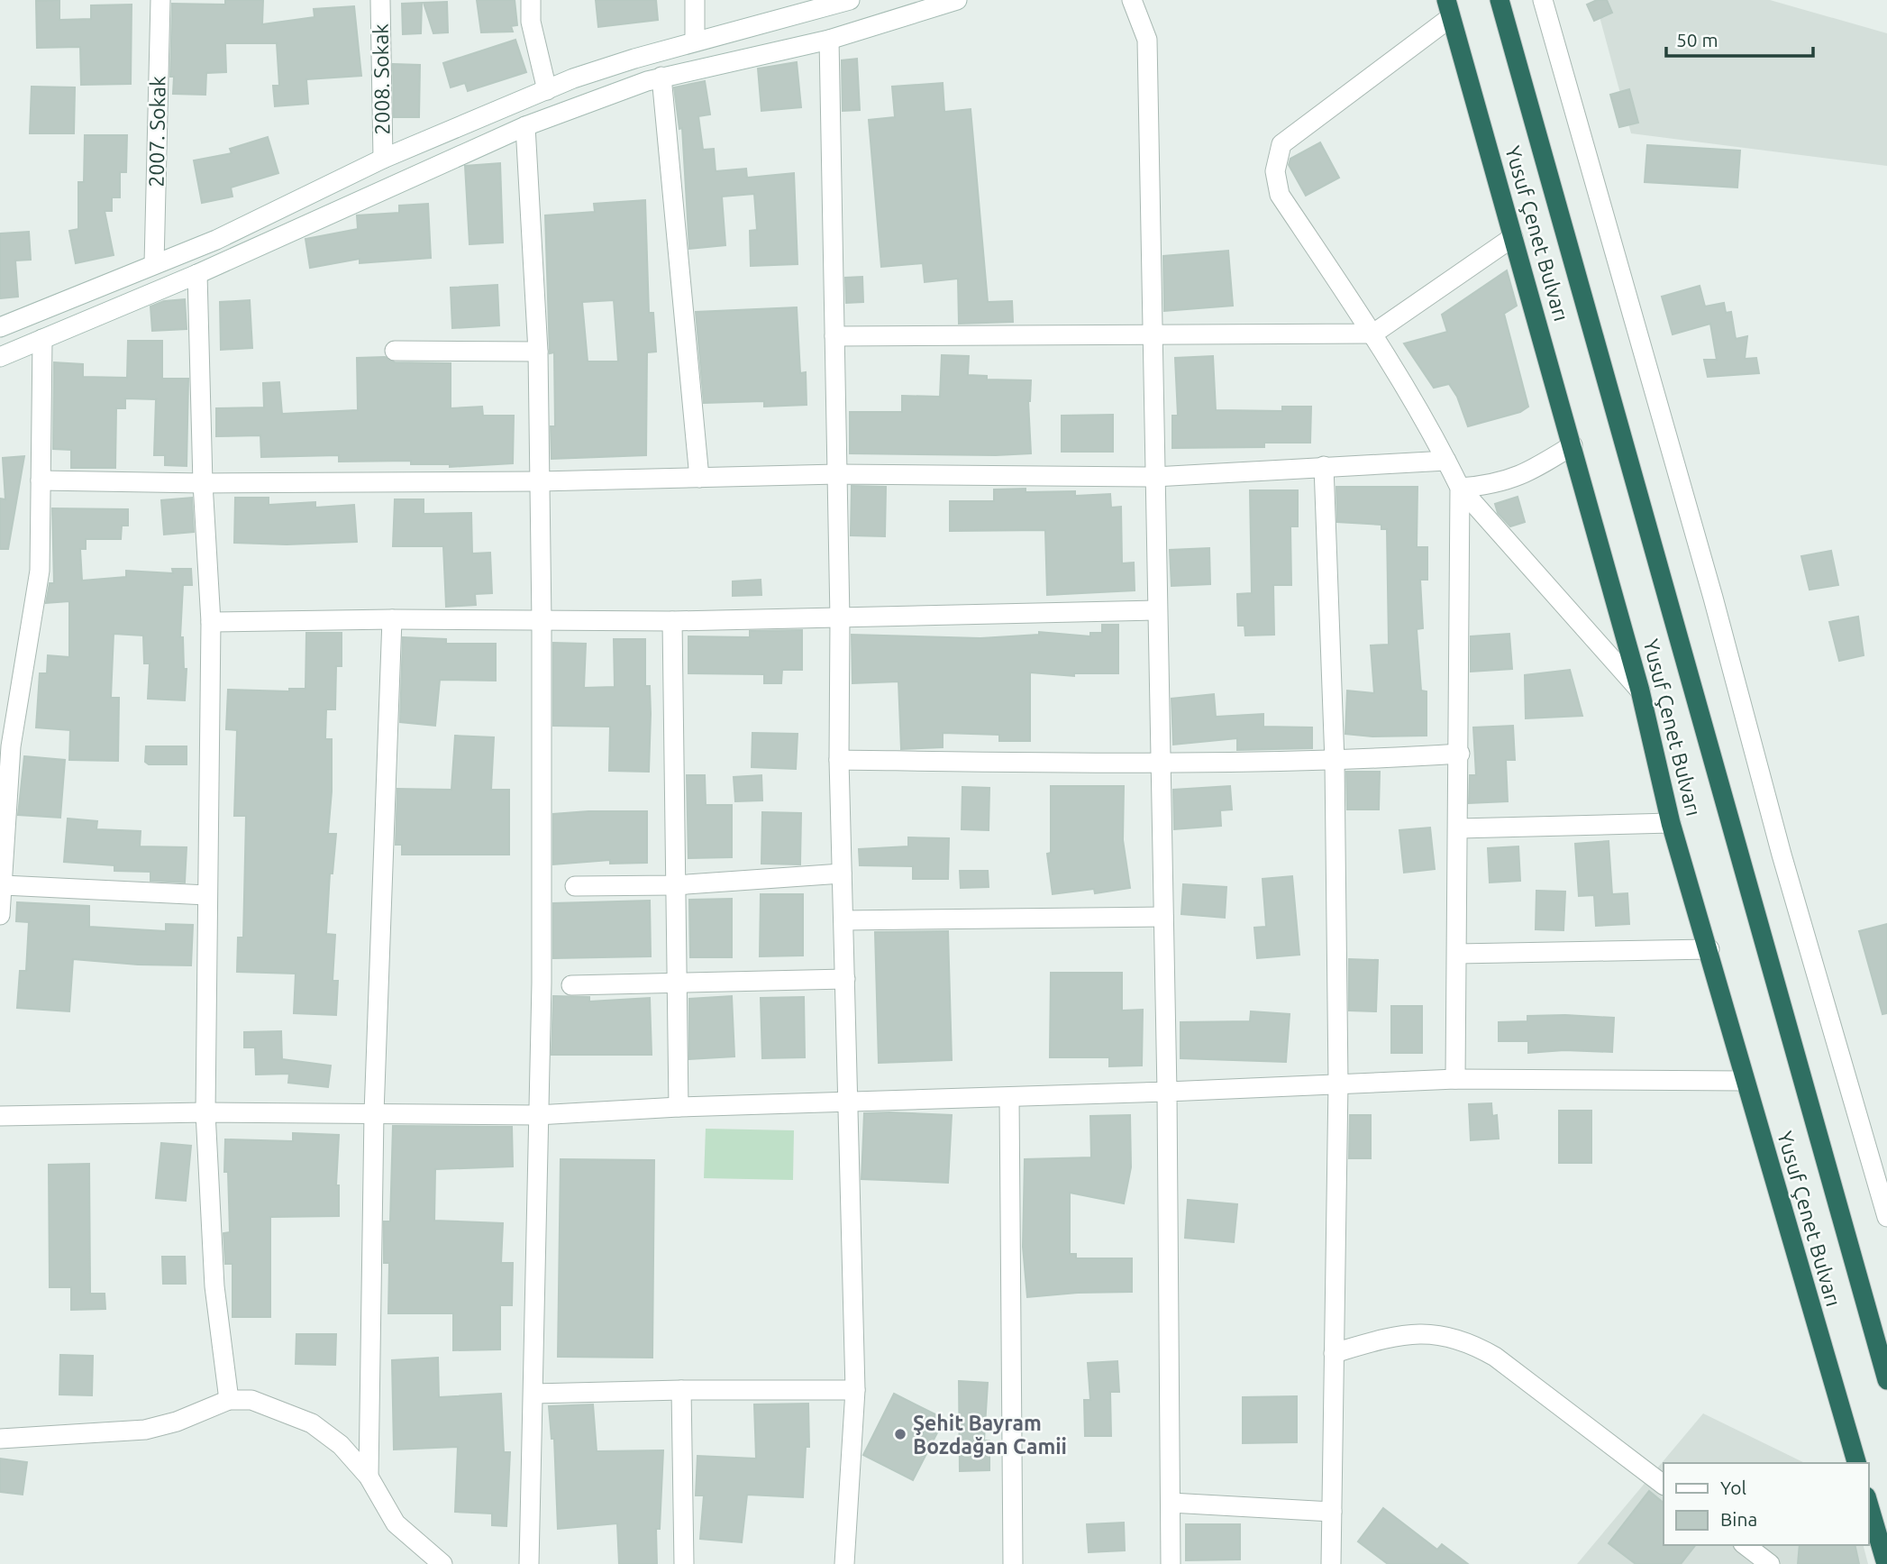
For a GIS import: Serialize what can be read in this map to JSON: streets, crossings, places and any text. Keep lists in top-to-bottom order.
{
  "streets": {
    "highway": ["Yusuf Çenet Bulvarı"],
    "street": ["2008. Sokak", "2007. Sokak"]
  },
  "places": ["Şehit Bayram Bozdağan Camii"],
  "legend": ["Yol", "Bina"],
  "scale_bar": "50 m"
}
